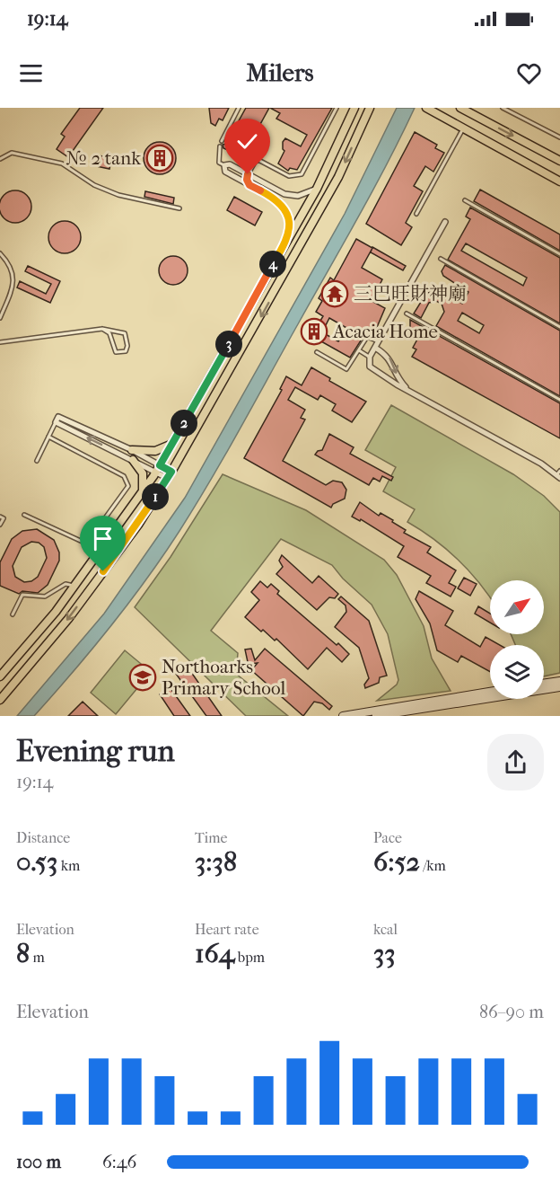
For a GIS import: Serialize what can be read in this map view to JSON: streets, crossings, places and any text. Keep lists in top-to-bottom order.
{
  "places": {
    "building": ["№ 2 tank", "Acacia Home"],
    "temple": ["三巴旺財神廟"],
    "school or university": ["Northoarks Primary School"]
  },
  "north": "top right",
  "page": {
    "status": "19:14",
    "header": "Milers",
    "pins": [
      "4",
      "3",
      "2",
      "1"
    ],
    "heading": ["Evening run", "19:14"],
    "stats": [
      ["Distance", "0.53 km"],
      ["Time", "3:38"],
      ["Pace", "6:52 /km"],
      ["Elevation", "8 m"],
      ["Heart rate", "164 bpm"],
      ["kcal", "33"]
    ],
    "chart": ["Elevation", "86–90 m"],
    "list": [
      {
        "name": "100 m",
        "note": "6:46"
      }
    ]
  }
}
